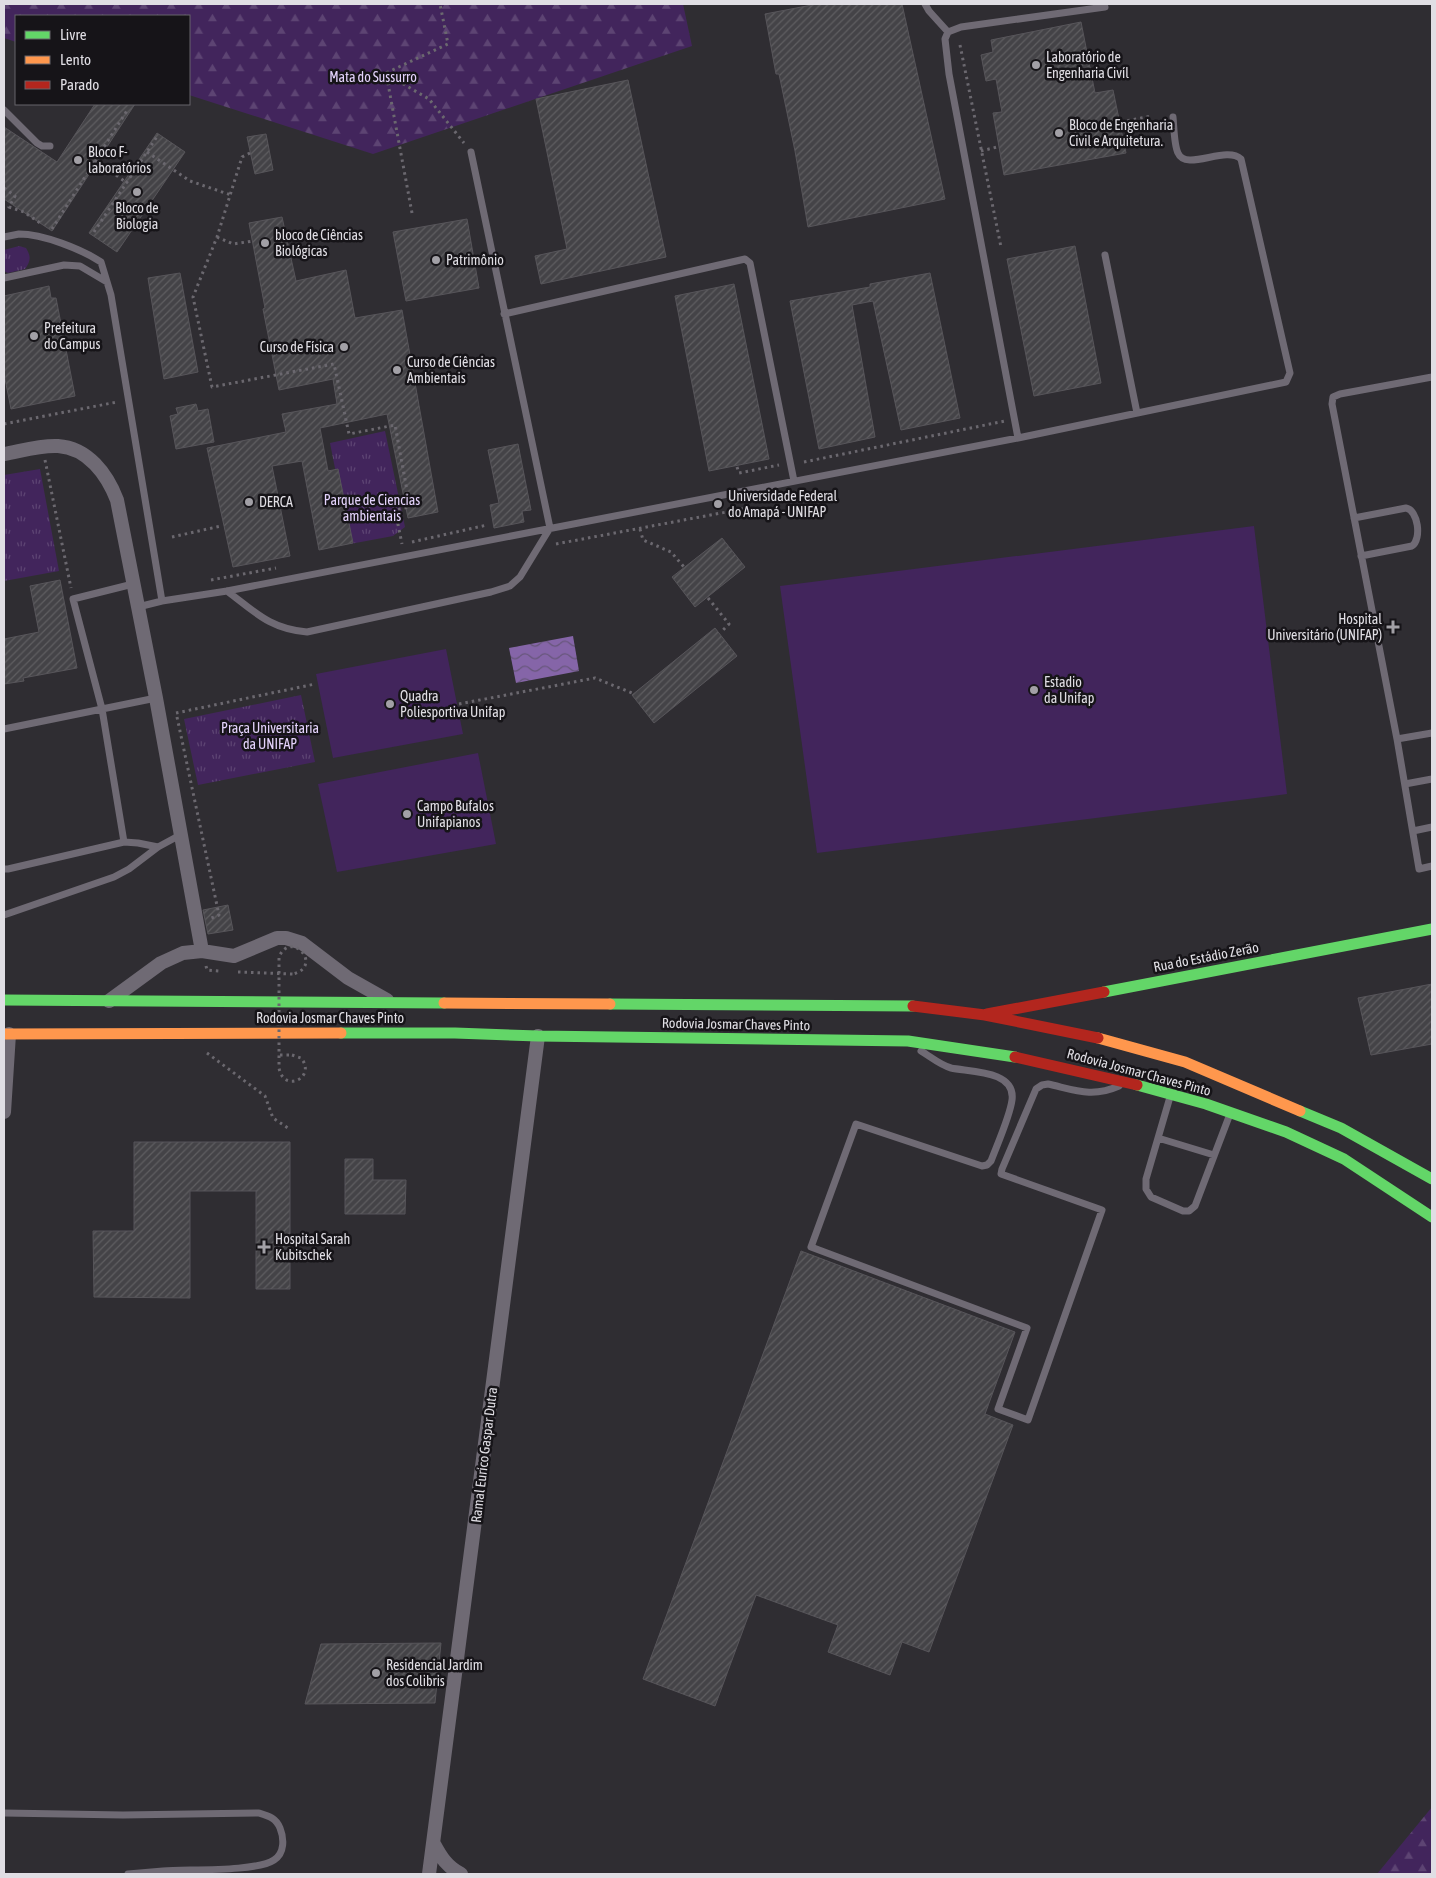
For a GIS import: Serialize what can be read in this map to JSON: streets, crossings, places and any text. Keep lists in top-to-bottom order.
{
  "streets": {
    "main road": ["Rua do Estádio Zerão", "Rodovia Josmar Chaves Pinto"],
    "street": ["Ramal Eurico Gaspar Dutra"]
  },
  "crossings": [
    ["Rua do Estádio Zerão", "Rodovia Josmar Chaves Pinto"],
    ["Rodovia Josmar Chaves Pinto", "Ramal Eurico Gaspar Dutra"]
  ],
  "parks": ["Mata do Sussurro", "Parque de Ciencias ambientais", "Praça Universitaria da UNIFAP"],
  "places": {
    "other": [
      "Laboratório de Engenharia Civíl",
      "Bloco de Engenharia Civil e Arquitetura.",
      "Bloco F- laboratórios",
      "Bloco de Biologia",
      "bloco de Ciências Biológicas",
      "Patrimônio",
      "Prefeitura do Campus",
      "Curso de Física",
      "Curso de Ciências Ambientais",
      "DERCA",
      "Universidade Federal do Amapá - UNIFAP",
      "Estadio da Unifap",
      "Quadra Poliesportiva Unifap",
      "Campo Bufalos Unifapianos",
      "Residencial Jardim dos Colibris"
    ],
    "health": ["Hospital Universitário (UNIFAP)", "Hospital Sarah Kubitschek"]
  },
  "legend": ["Livre", "Lento", "Parado"]
}
